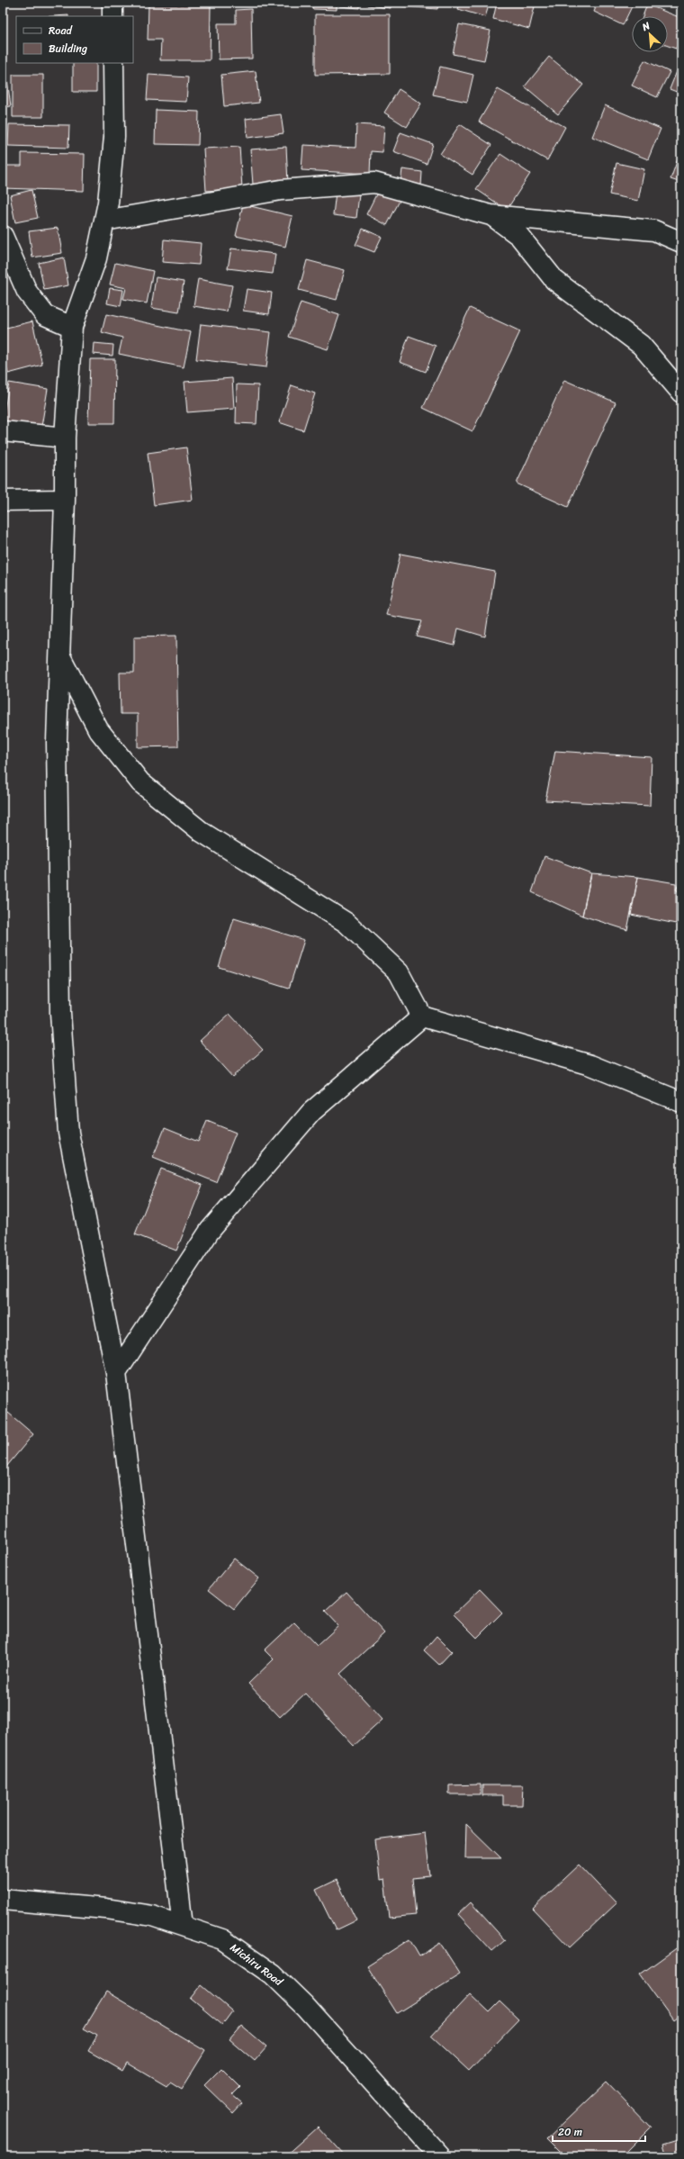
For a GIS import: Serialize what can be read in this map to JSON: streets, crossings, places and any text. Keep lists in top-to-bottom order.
{
  "streets": {
    "street": ["Michiru Road"]
  },
  "legend": ["Road", "Building"],
  "scale_bar": "20 m",
  "north": "top left"
}
